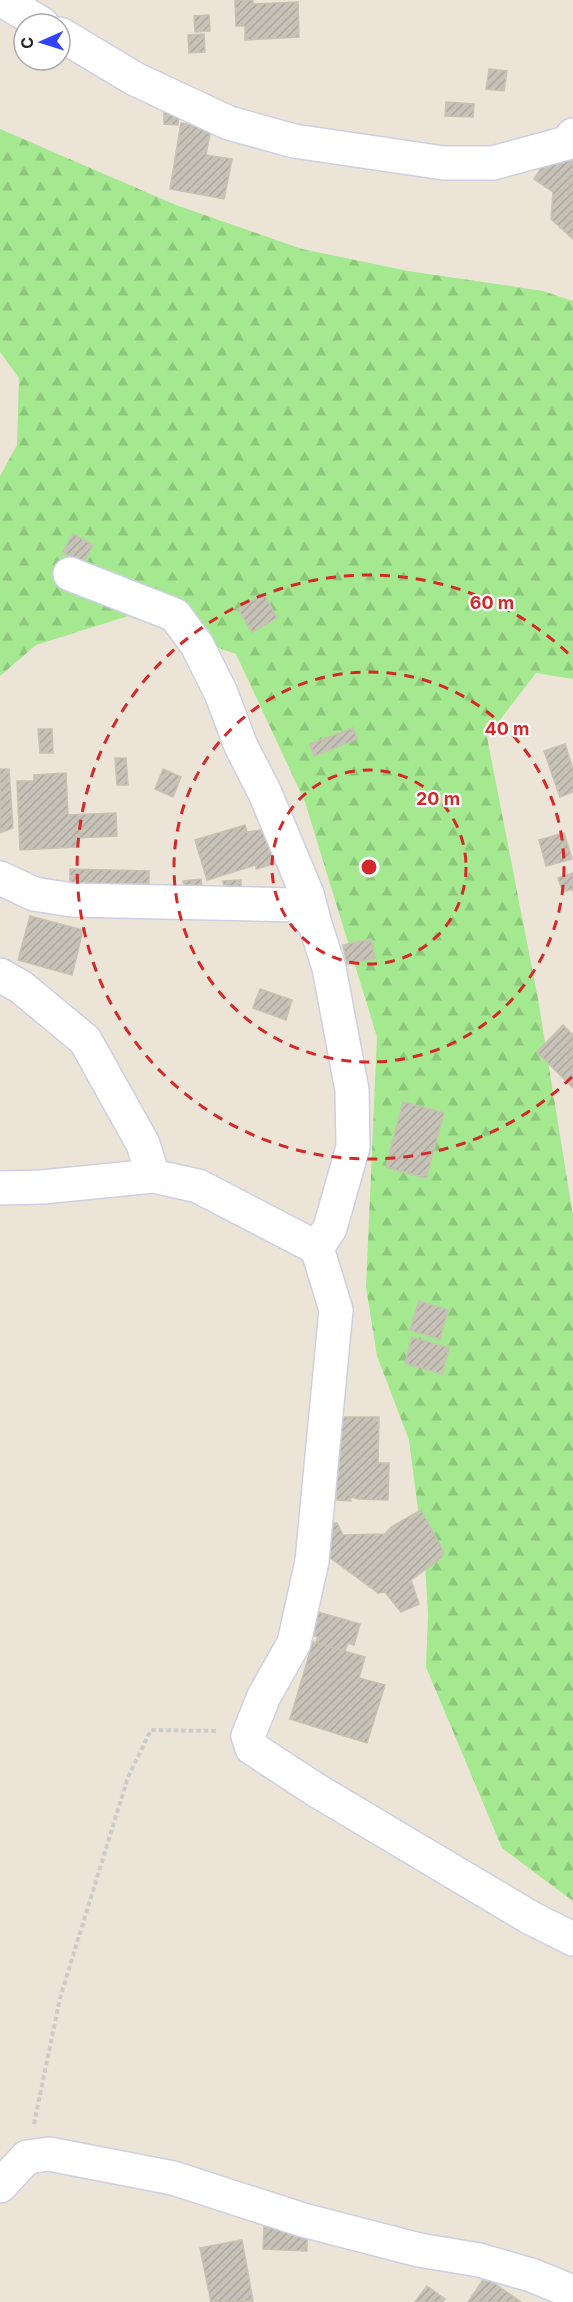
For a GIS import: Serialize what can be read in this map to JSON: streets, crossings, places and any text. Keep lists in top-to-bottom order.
{
  "north": "left",
  "rings": ["60 m", "40 m", "20 m"]
}
